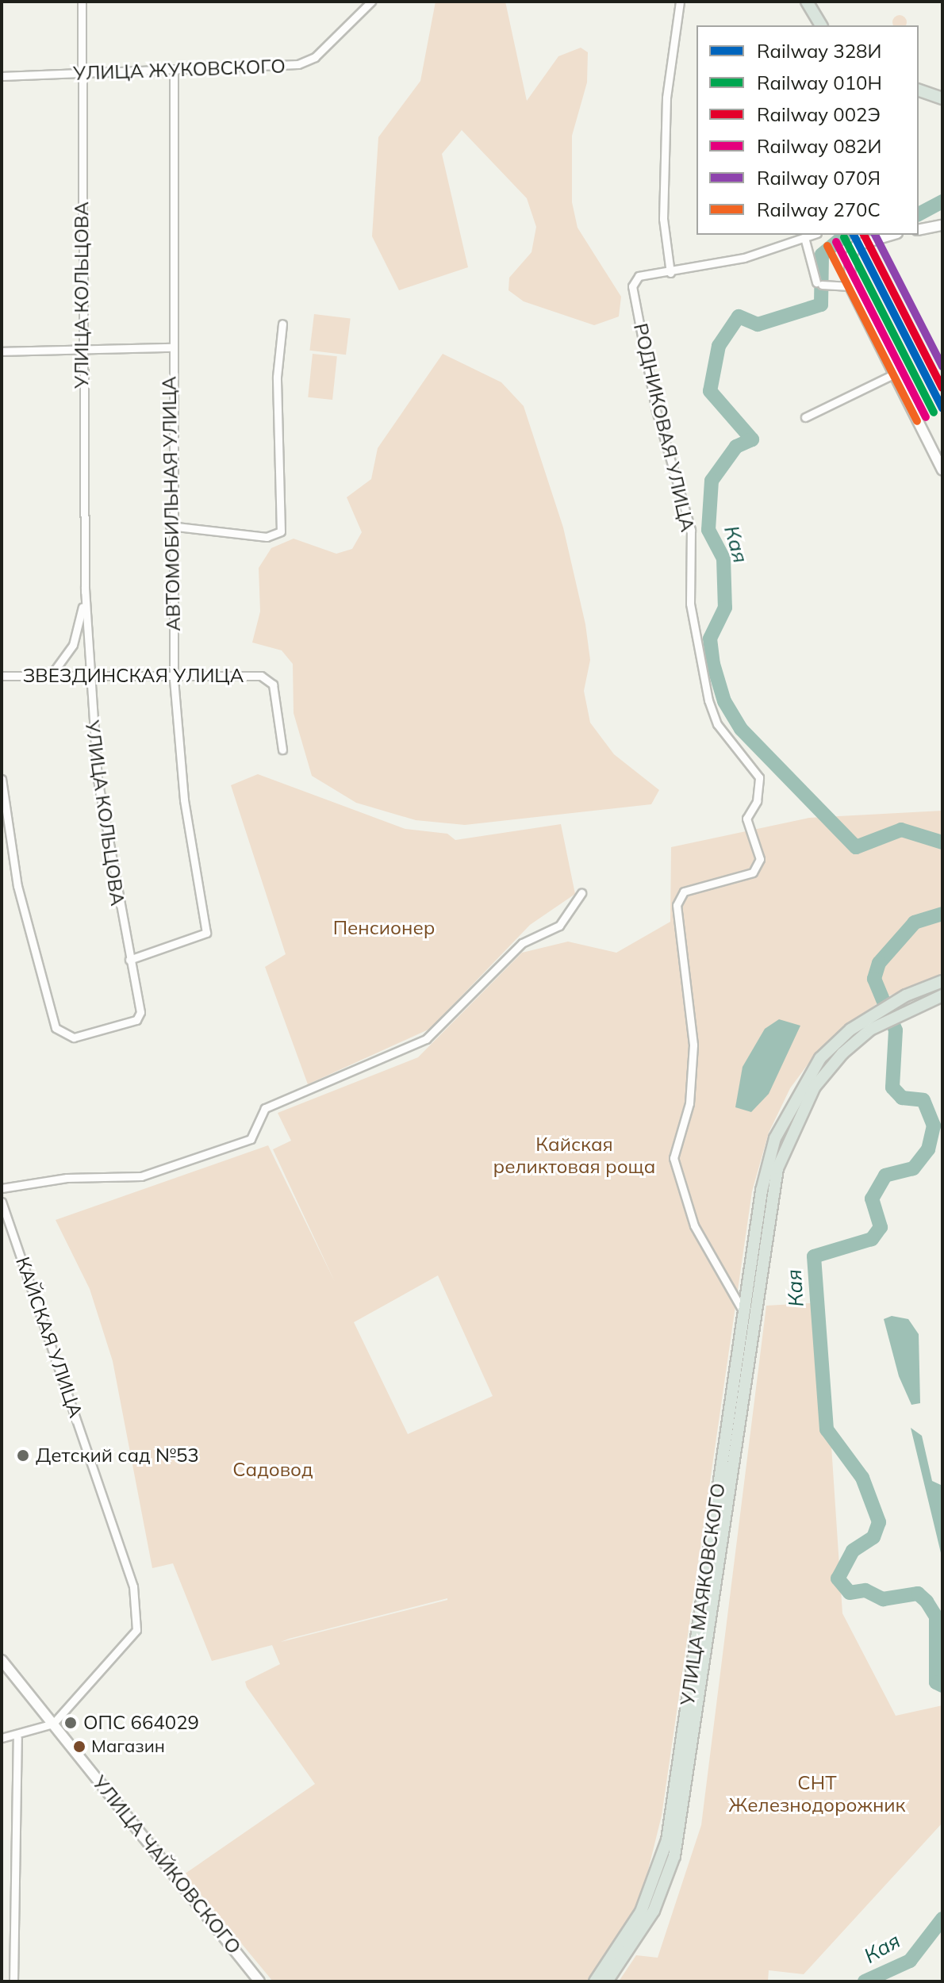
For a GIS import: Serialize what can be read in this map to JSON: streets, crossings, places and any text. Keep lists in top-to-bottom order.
{
  "streets": {
    "main road": ["УЛИЦА МАЯКОВСКОГО"],
    "street": [
      "УЛИЦА ЖУКОВСКОГО",
      "УЛИЦА КОЛЬЦОВА",
      "РОДНИКОВАЯ УЛИЦА",
      "АВТОМОБИЛЬНАЯ УЛИЦА",
      "ЗВЕЗДИНСКАЯ УЛИЦА",
      "КАЙСКАЯ УЛИЦА",
      "УЛИЦА ЧАЙКОВСКОГО"
    ]
  },
  "crossings": [
    ["УЛИЦА ЖУКОВСКОГО", "УЛИЦА КОЛЬЦОВА"],
    ["УЛИЦА ЖУКОВСКОГО", "АВТОМОБИЛЬНАЯ УЛИЦА"],
    ["УЛИЦА КОЛЬЦОВА", "АВТОМОБИЛЬНАЯ УЛИЦА"],
    ["УЛИЦА КОЛЬЦОВА", "ЗВЕЗДИНСКАЯ УЛИЦА"],
    ["РОДНИКОВАЯ УЛИЦА", "УЛИЦА МАЯКОВСКОГО"],
    ["АВТОМОБИЛЬНАЯ УЛИЦА", "ЗВЕЗДИНСКАЯ УЛИЦА"],
    ["КАЙСКАЯ УЛИЦА", "УЛИЦА ЧАЙКОВСКОГО"]
  ],
  "water": ["Кая"],
  "parks": [
    "Пенсионер",
    "Кайская реликтовая роща",
    "Садовод",
    "СНТ Железнодорожник"
  ],
  "places": ["Детский сад №53", "ОПС 664029", "Магазин"],
  "lines": [
    "rail line 328И",
    "rail line 002Э",
    "rail line 070Я",
    "rail line 010Н",
    "rail line 082И",
    "rail line 270С"
  ],
  "legend": [
    "Railway 328И",
    "Railway 010Н",
    "Railway 002Э",
    "Railway 082И",
    "Railway 070Я",
    "Railway 270С"
  ]
}
